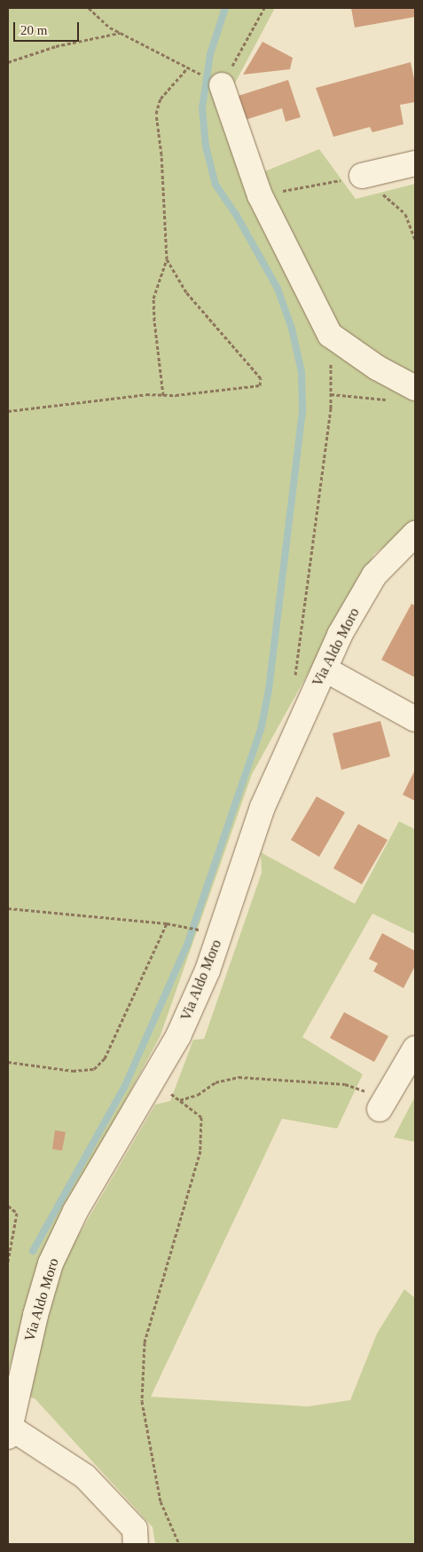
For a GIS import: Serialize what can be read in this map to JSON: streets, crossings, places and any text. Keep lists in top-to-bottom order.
{
  "streets": {
    "street": ["Via Aldo Moro"]
  },
  "scale_bar": "20 m"
}
